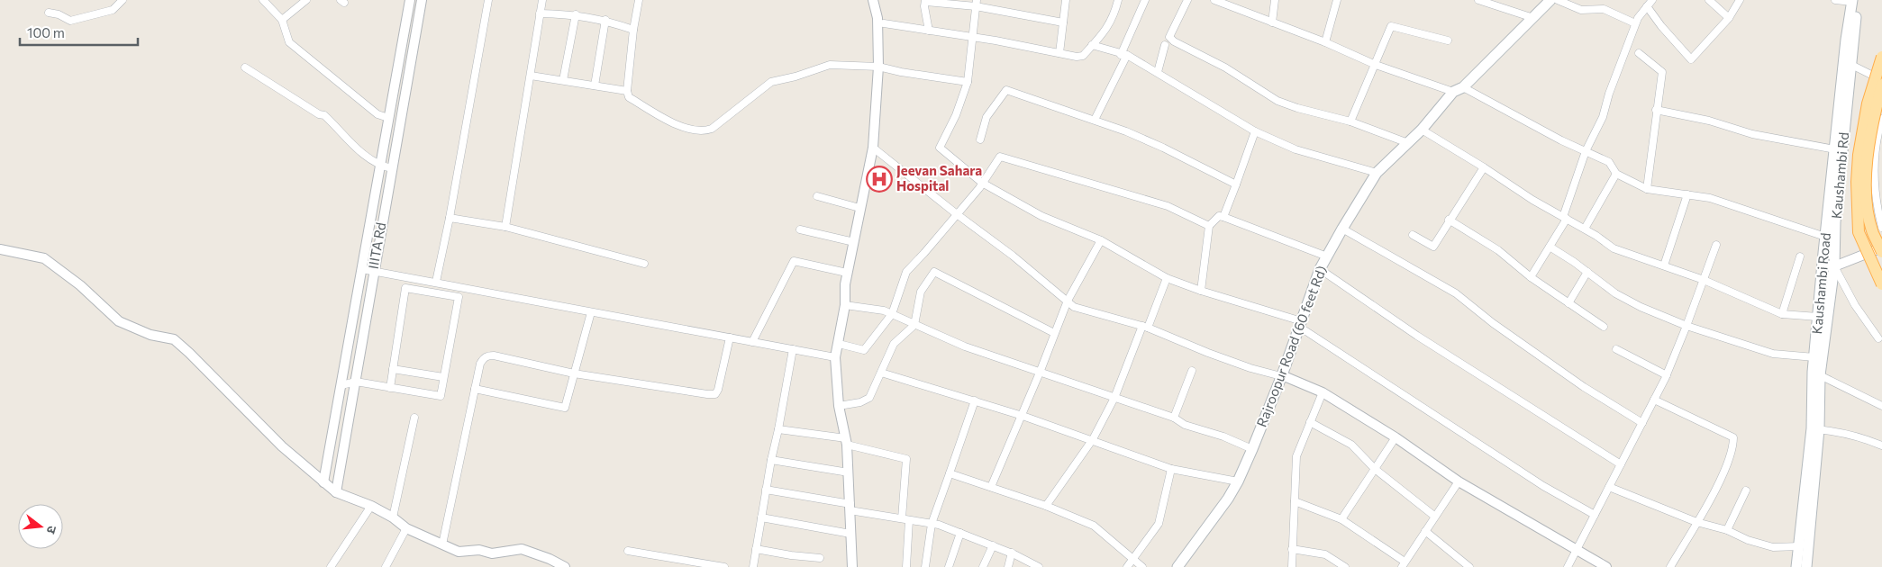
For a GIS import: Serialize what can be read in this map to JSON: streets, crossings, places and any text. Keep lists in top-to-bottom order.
{
  "streets": {
    "main road": ["Kaushambi Rd", "Kaushambi Road", "Rajroopur Road (60 feet Rd)"],
    "street": ["IIITA Rd"]
  },
  "crossings": [
    ["Kaushambi Rd", "Kaushambi Road"]
  ],
  "places": {
    "hospital": ["Jeevan Sahara Hospital"]
  },
  "scale_bar": "100 m",
  "north": "right"
}
